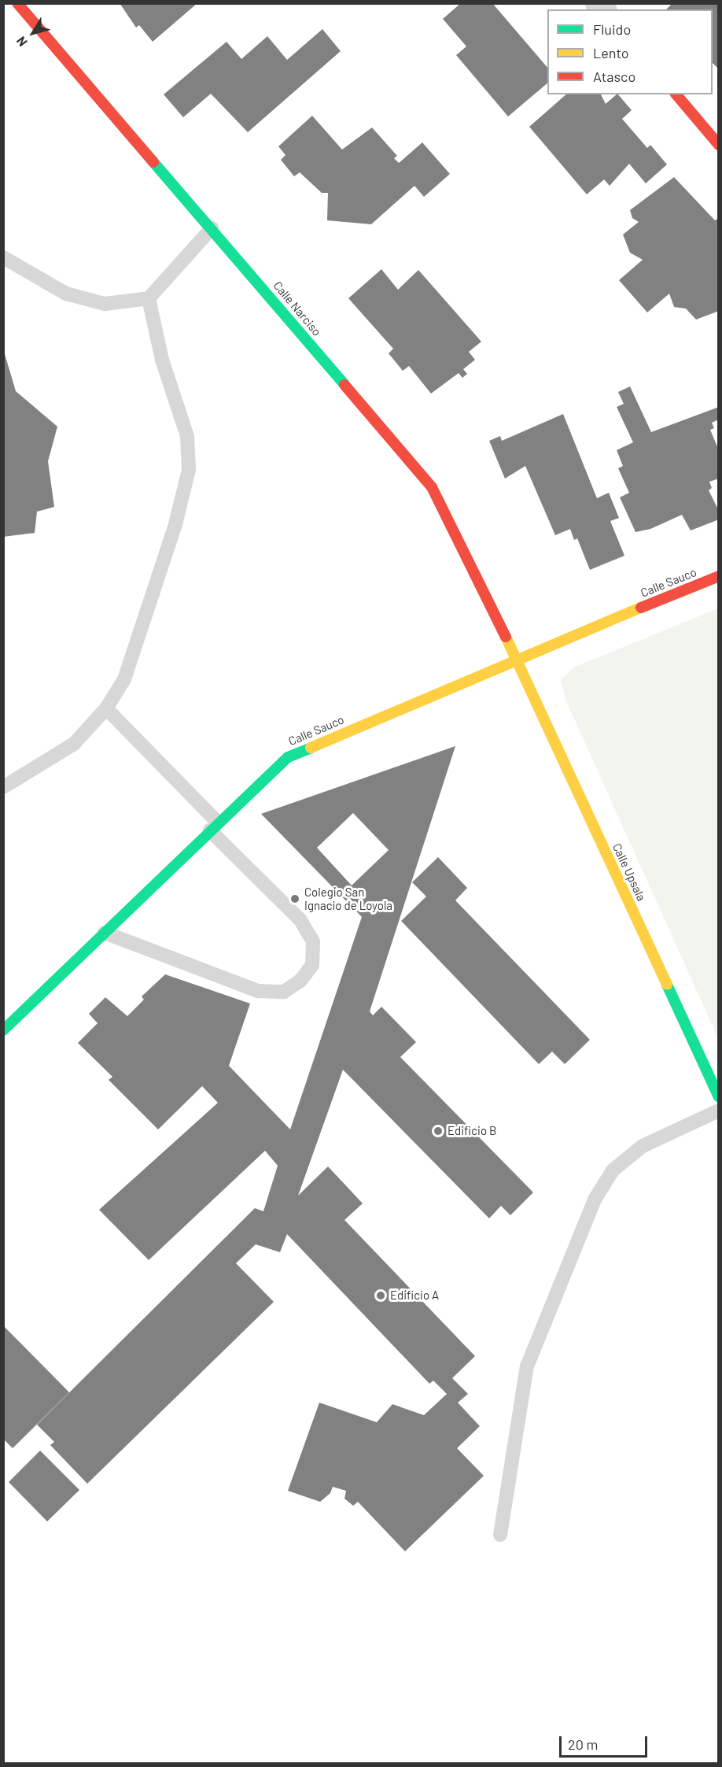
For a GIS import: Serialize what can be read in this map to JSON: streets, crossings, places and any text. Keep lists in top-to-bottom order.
{
  "streets": {
    "street": ["Calle Narciso", "Calle Sauco", "Calle Upsala"]
  },
  "crossings": [
    ["Calle Narciso", "Calle Sauco"],
    ["Calle Narciso", "Calle Upsala"],
    ["Calle Sauco", "Calle Upsala"]
  ],
  "places": ["Colegio San Ignacio de Loyola", "Edificio B", "Edificio A"],
  "legend": ["Fluido", "Lento", "Atasco"],
  "scale_bar": "20 m",
  "north": "bottom left"
}
